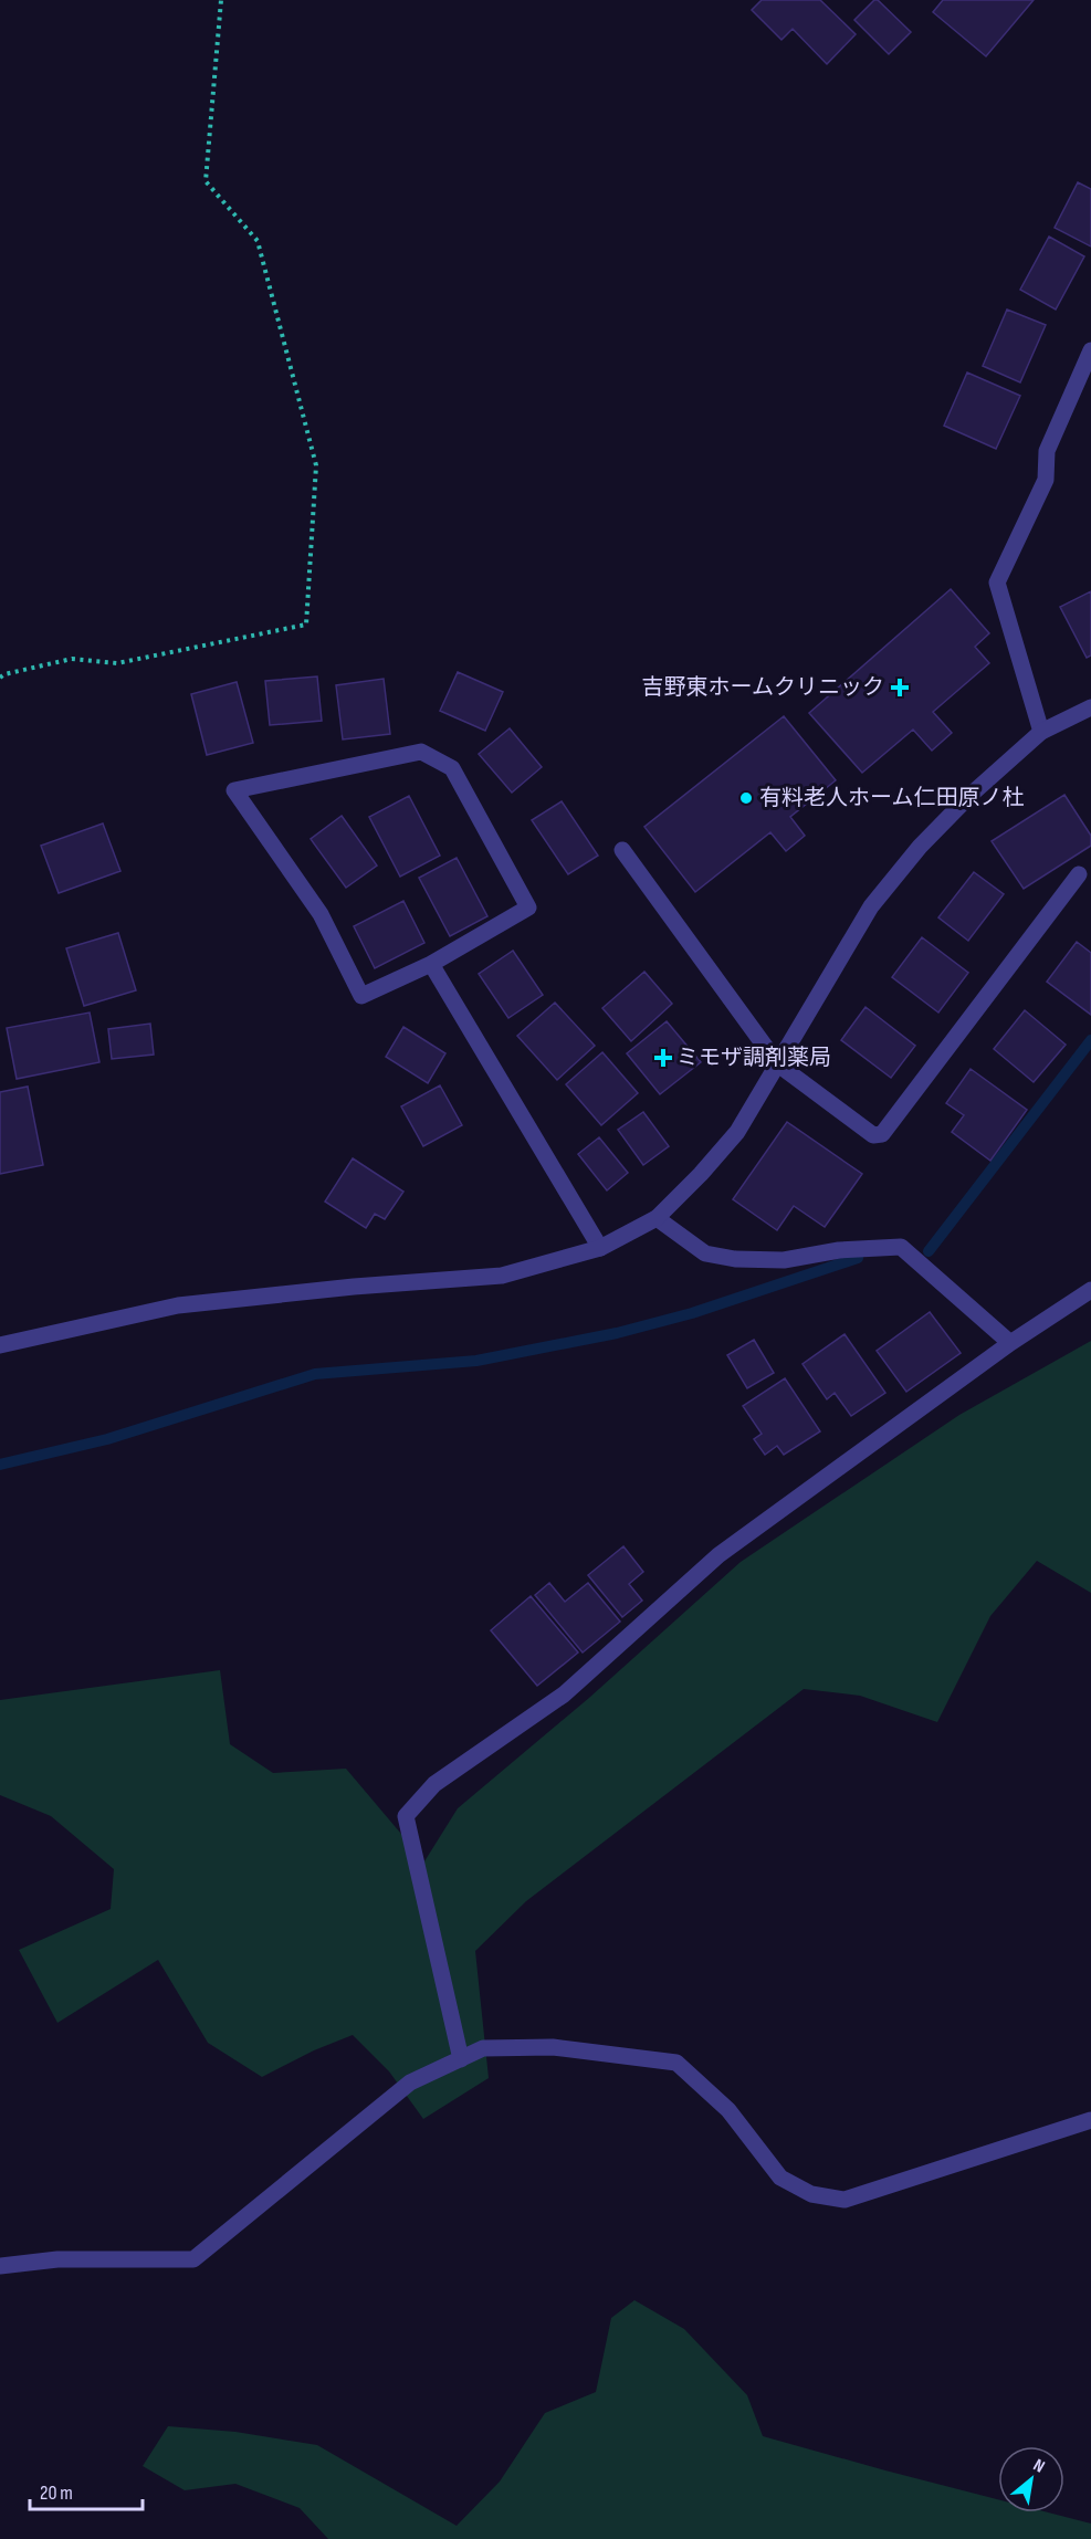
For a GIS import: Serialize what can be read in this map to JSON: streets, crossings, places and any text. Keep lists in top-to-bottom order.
{
  "places": {
    "health": ["吉野東ホームクリニック", "ミモザ調剤薬局"],
    "other": ["有料老人ホーム仁田原ノ杜"]
  },
  "scale_bar": "20 m",
  "north": "top right"
}
